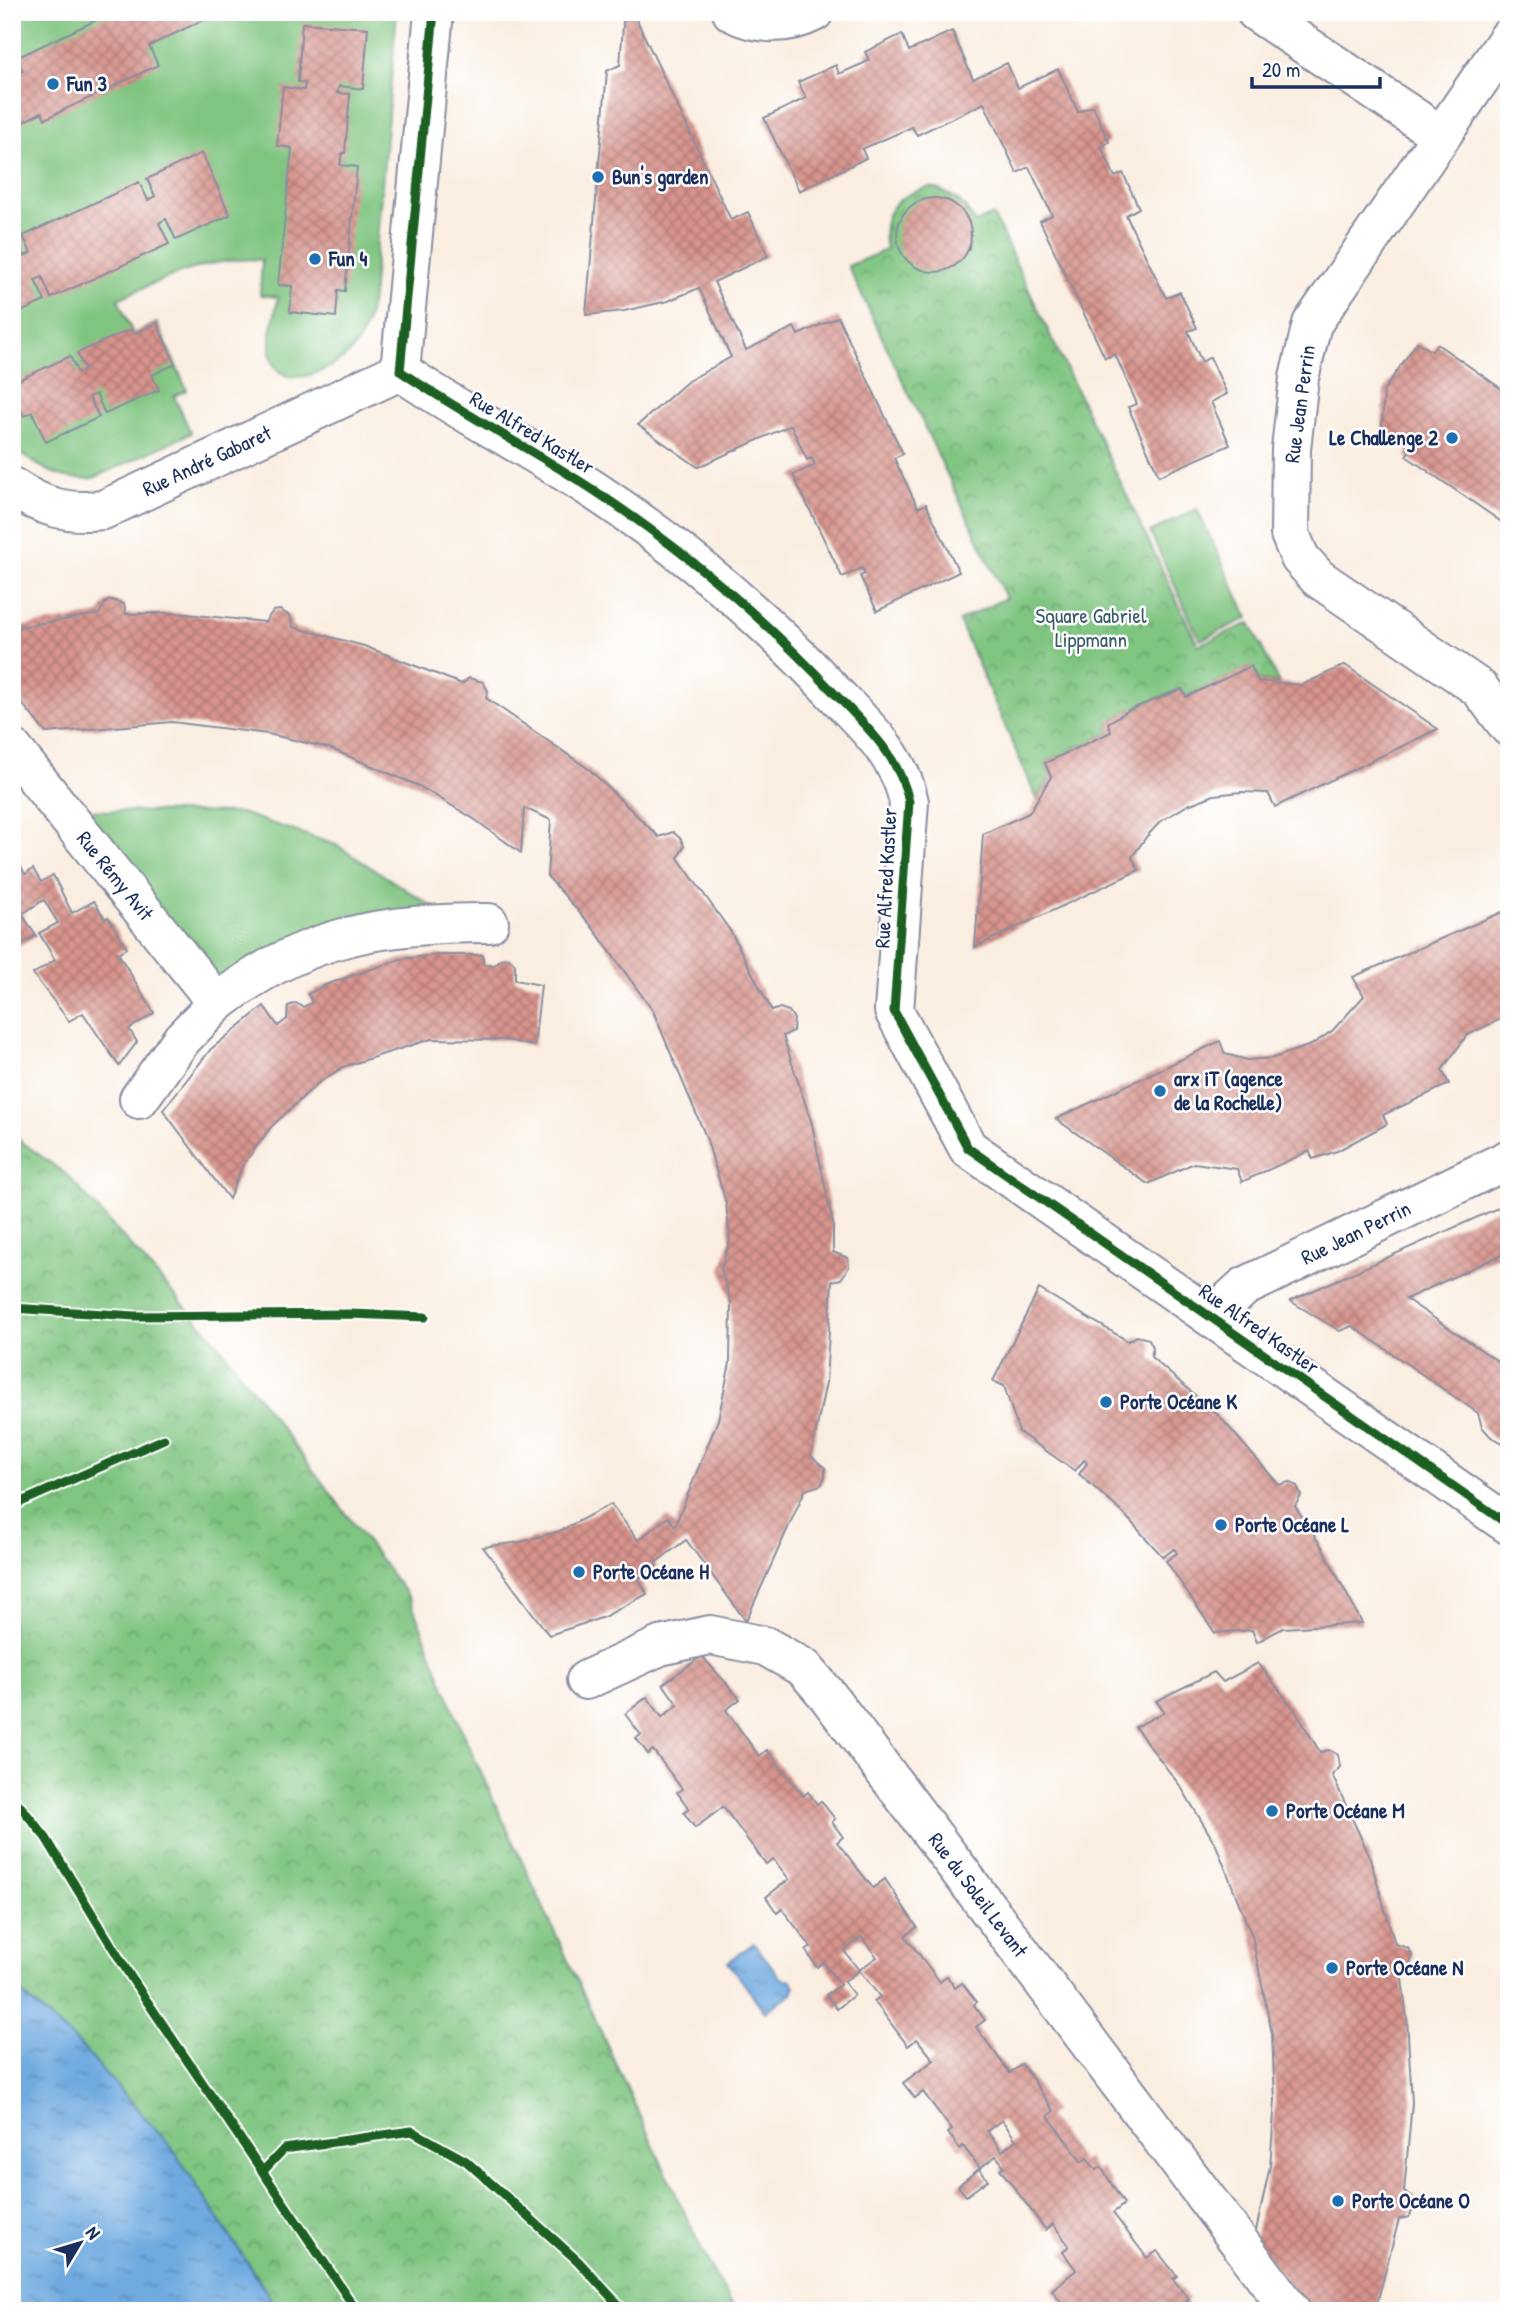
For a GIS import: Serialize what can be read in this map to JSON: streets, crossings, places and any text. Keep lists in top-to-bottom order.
{
  "streets": {
    "street": [
      "Rue Jean Perrin",
      "Rue Alfred Kastler",
      "Rue André Gabaret",
      "Rue Rémy Avit",
      "Rue du Soleil Levant"
    ]
  },
  "crossings": [
    ["Rue Jean Perrin", "Rue Alfred Kastler"],
    ["Rue Alfred Kastler", "Rue André Gabaret"]
  ],
  "parks": ["Square Gabriel Lippmann"],
  "places": [
    "Fun 3",
    "Bun's garden",
    "Fun 4",
    "Le Challenge 2",
    "arx iT (agence de la Rochelle)",
    "Porte Océane K",
    "Porte Océane L",
    "Porte Océane H",
    "Porte Océane M",
    "Porte Océane N",
    "Porte Océane O"
  ],
  "scale_bar": "20 m",
  "north": "top right"
}
